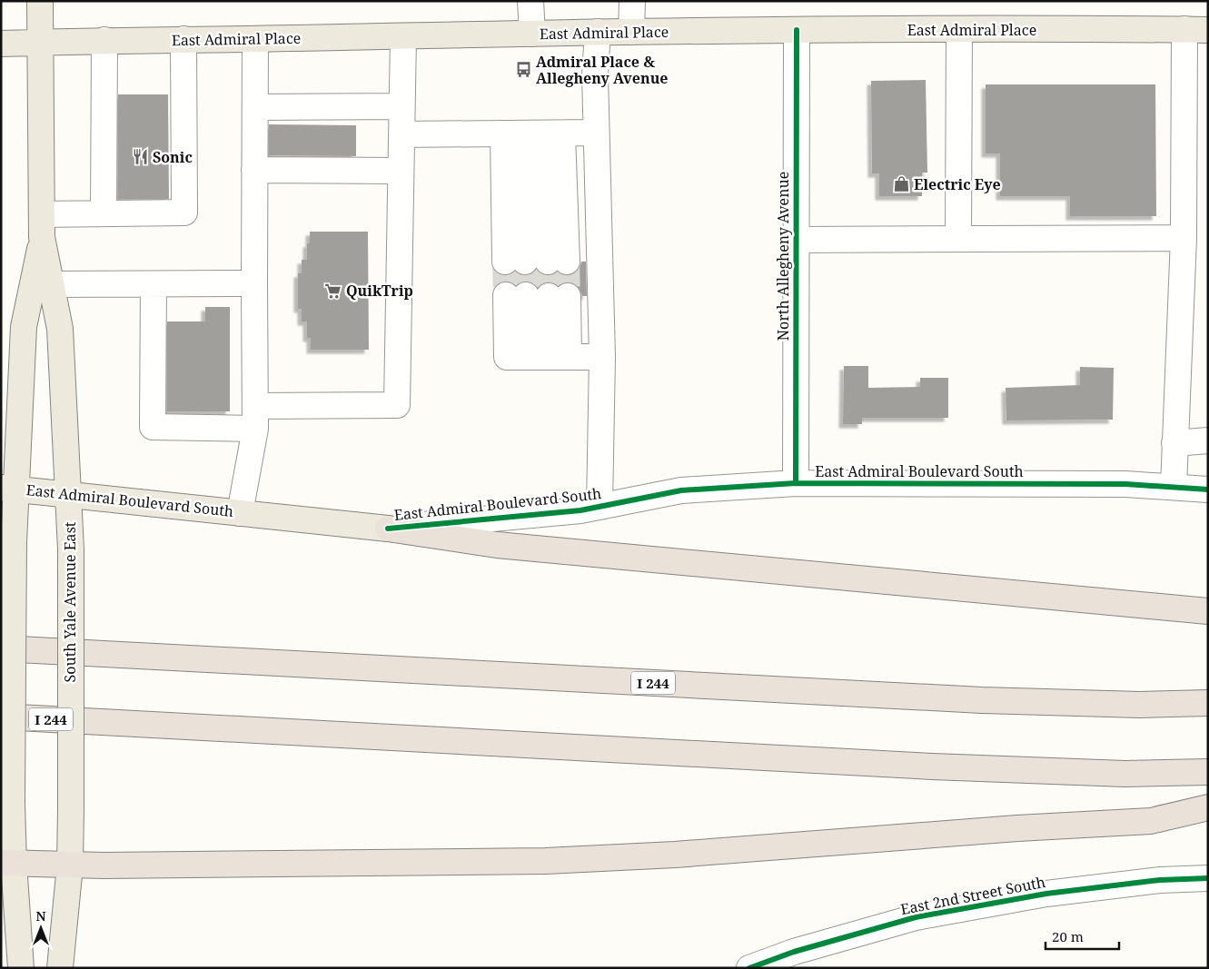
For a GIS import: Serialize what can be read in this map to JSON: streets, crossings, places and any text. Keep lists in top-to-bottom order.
{
  "streets": {
    "highway": ["I 244"],
    "main road": ["East Admiral Place", "East Admiral Boulevard South", "South Yale Avenue East"],
    "street": ["North Allegheny Avenue", "East 2nd Street South"]
  },
  "crossings": [
    ["East Admiral Place", "North Allegheny Avenue"],
    ["East Admiral Place", "South Yale Avenue East"],
    ["North Allegheny Avenue", "East Admiral Boulevard South"],
    ["East Admiral Boulevard South", "South Yale Avenue East"]
  ],
  "places": {
    "bus stop": ["Admiral Place & Allegheny Avenue"],
    "restaurant": ["Sonic"],
    "shop": ["Electric Eye"],
    "supermarket": ["QuikTrip"]
  },
  "scale_bar": "20 m",
  "north": "top"
}
